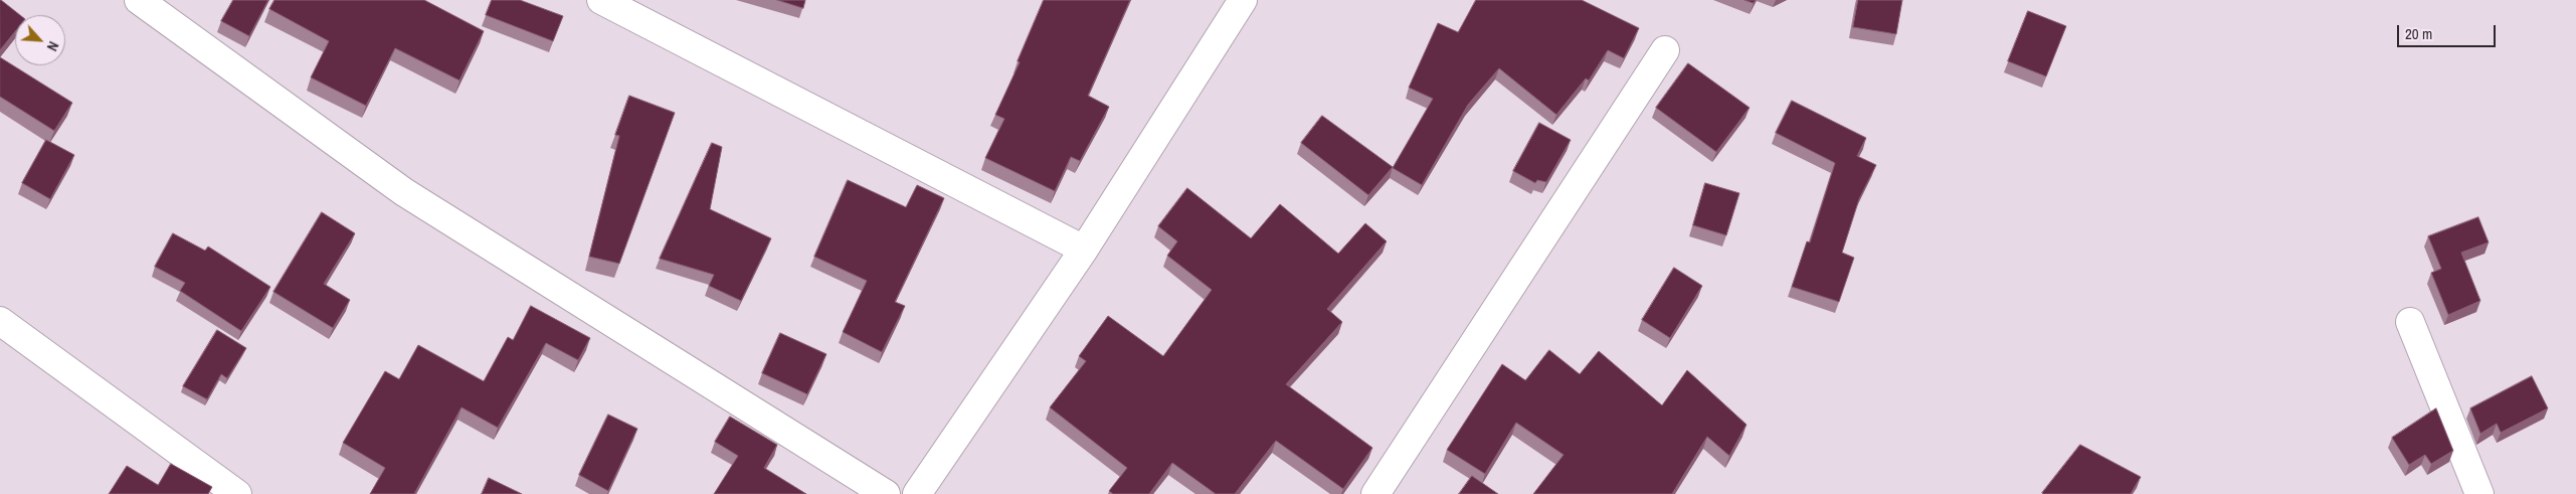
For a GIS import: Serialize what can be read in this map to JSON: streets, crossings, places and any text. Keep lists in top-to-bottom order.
{
  "scale_bar": "20 m",
  "north": "bottom right"
}
